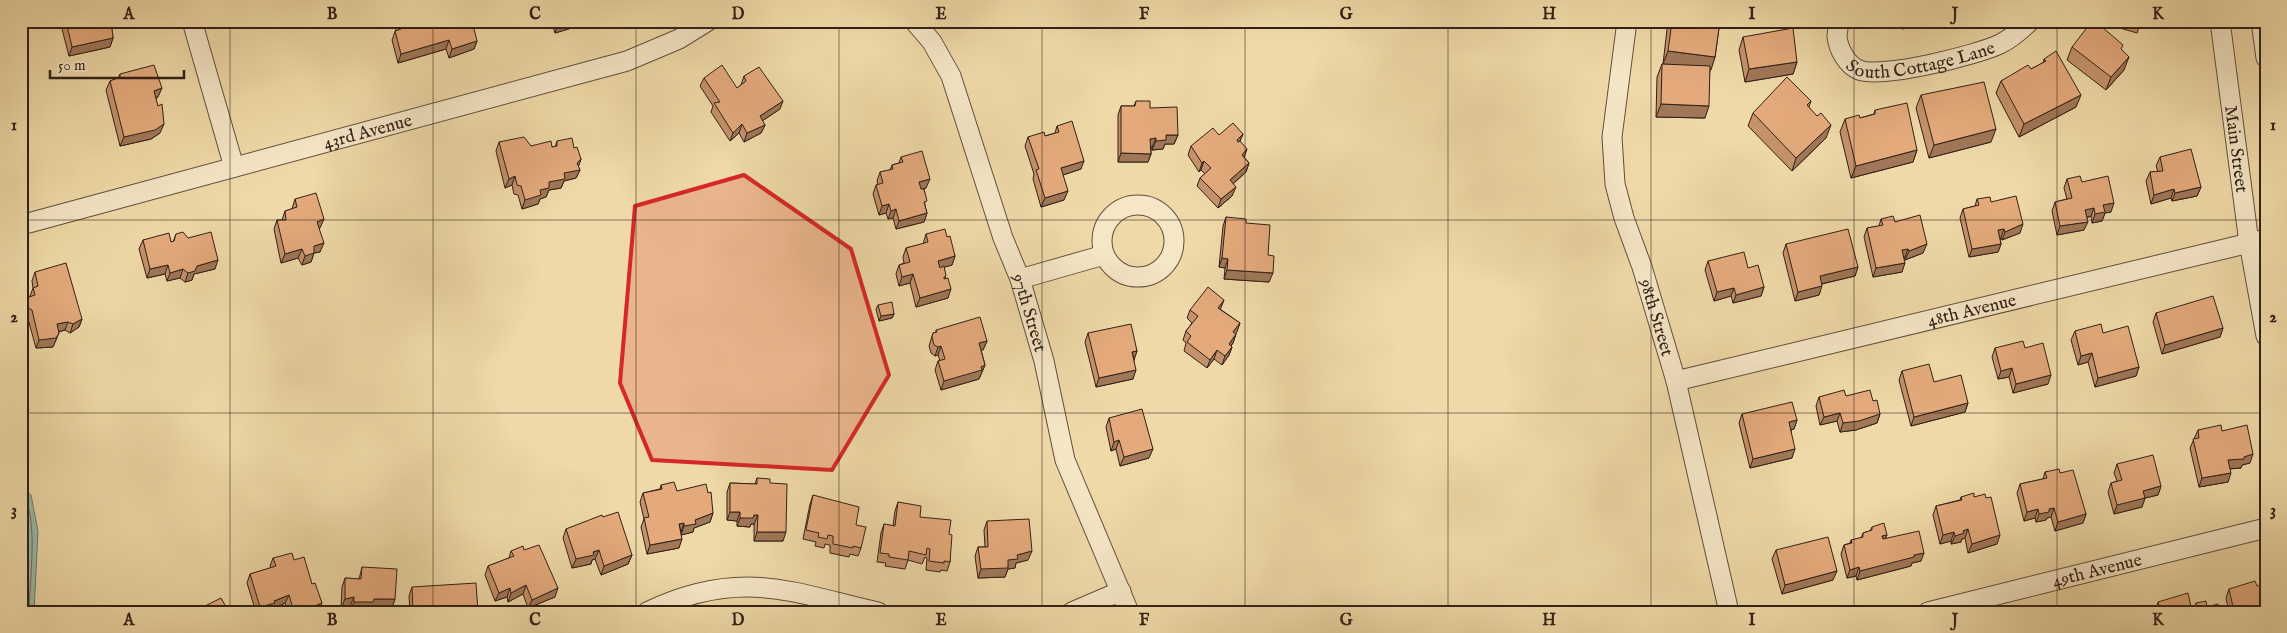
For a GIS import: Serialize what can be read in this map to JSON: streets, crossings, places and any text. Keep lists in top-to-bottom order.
{
  "streets": {
    "street": [
      "South Cottage Lane",
      "43rd Avenue",
      "Main Street",
      "48th Avenue",
      "97th Street",
      "98th Street",
      "49th Avenue"
    ]
  },
  "crossings": [
    ["Main Street", "48th Avenue"],
    ["48th Avenue", "98th Street"]
  ],
  "scale_bar": "50 m",
  "grid": {
    "columns": [
      "A",
      "B",
      "C",
      "D",
      "E",
      "F",
      "G",
      "H",
      "I",
      "J",
      "K"
    ],
    "rows": ["1", "2", "3"]
  }
}
